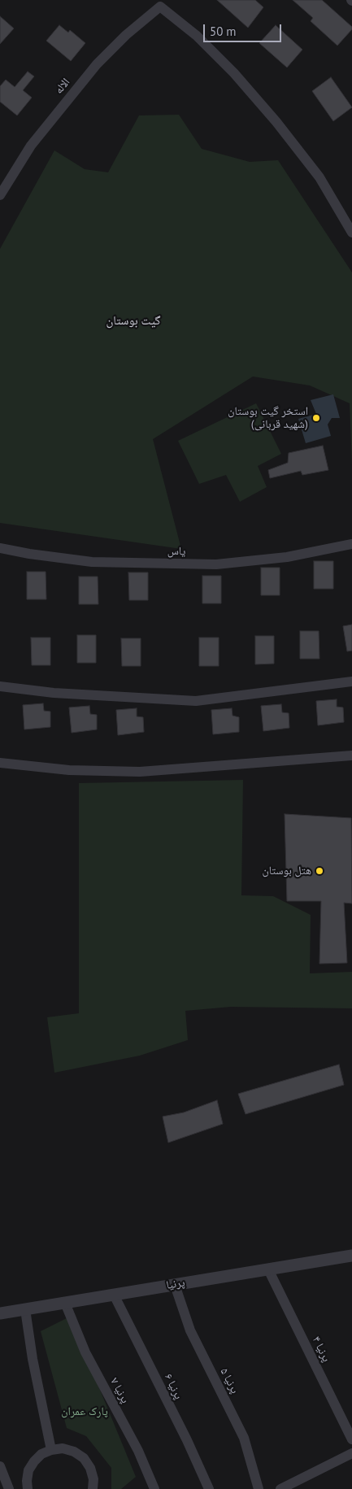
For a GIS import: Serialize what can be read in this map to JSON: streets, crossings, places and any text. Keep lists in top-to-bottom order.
{
  "streets": {
    "street": [
      "الاله",
      "یاس",
      "پرنیا",
      "پرنیا ۴",
      "پرنیا ۵",
      "پرنیا ۶",
      "پرنیا ۷"
    ]
  },
  "crossings": [
    ["پرنیا", "پرنیا ۴"],
    ["پرنیا", "پرنیا ۵"],
    ["پرنیا", "پرنیا ۶"],
    ["پرنیا", "پرنیا ۷"]
  ],
  "districts": ["گیت بوستان"],
  "parks": ["پارک عمران"],
  "places": ["استخر گیت بوستان (شهید قربانی)", "هتل بوستان"],
  "scale_bar": "50 m"
}
